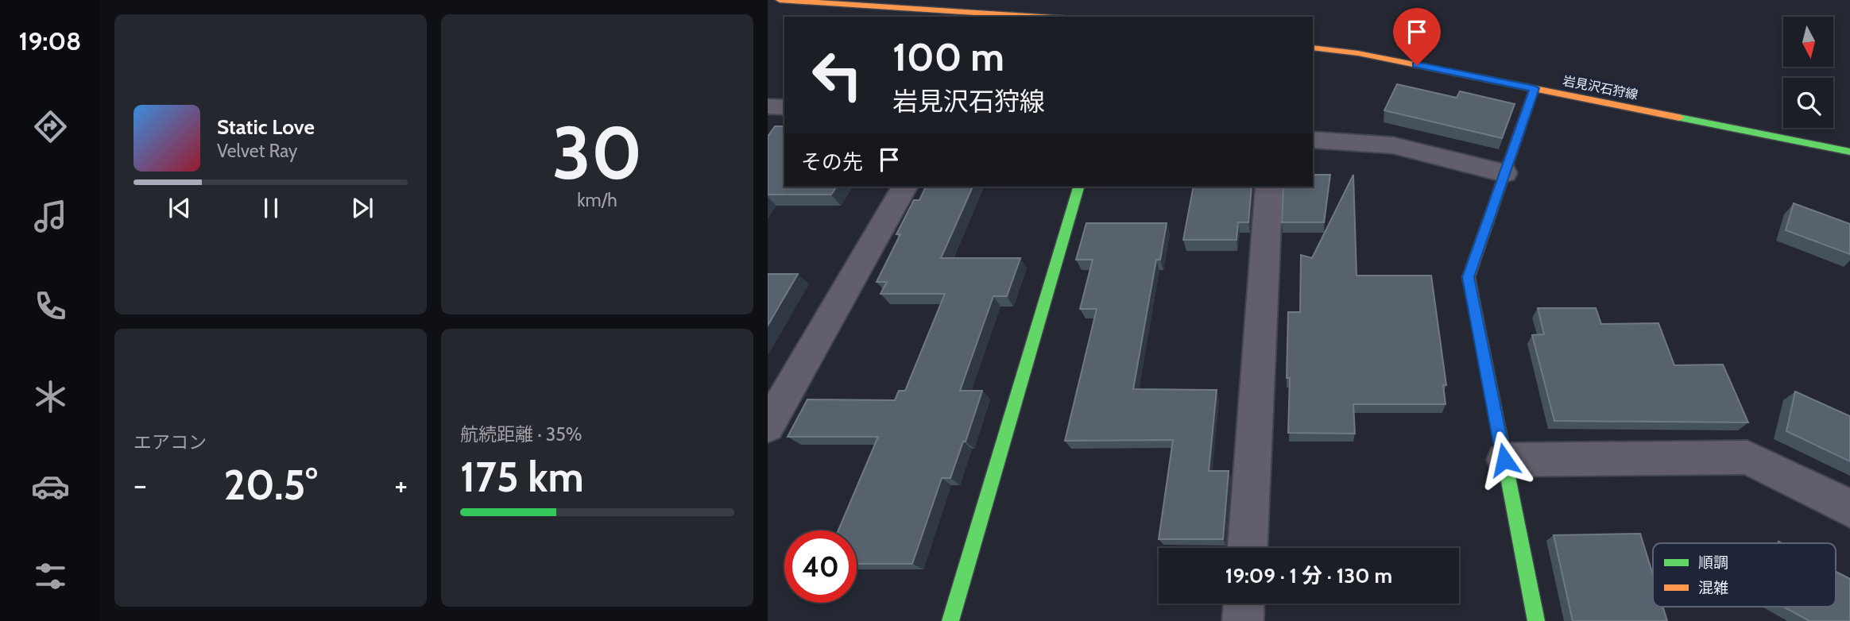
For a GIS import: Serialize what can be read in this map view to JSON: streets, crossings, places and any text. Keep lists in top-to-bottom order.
{
  "streets": {
    "main road": ["岩見沢石狩線"]
  },
  "legend": ["順調", "混雑"],
  "north": "bottom",
  "page": {
    "tabs": "19:08",
    "tile": [
      ["30", "km/h"],
      "エアコン",
      ["航続距離 · 35%", "175 km"]
    ],
    "turn": ["100 m", "岩見沢石狩線"],
    "song": ["Static Love", "Velvet Ray"],
    "then": "その先",
    "heat": ["−", "20.5°", "+"],
    "limit": "40",
    "trip": "19:09 · 1 分 · 130 m"
  }
}
